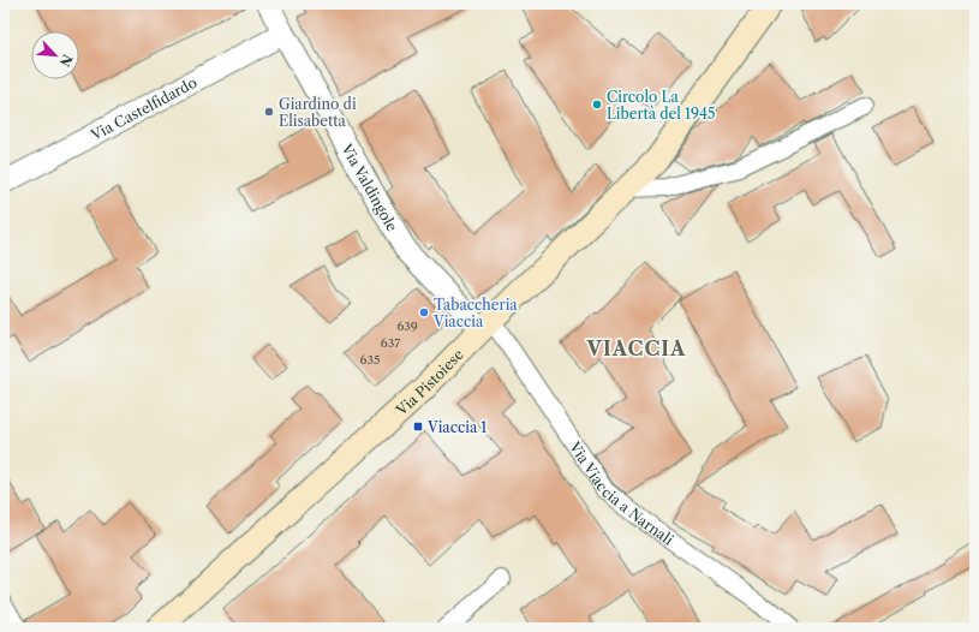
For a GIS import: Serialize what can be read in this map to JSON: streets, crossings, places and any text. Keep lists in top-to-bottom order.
{
  "streets": {
    "main road": ["Via Pistoiese"],
    "street": ["Via Castelfidardo", "Via Valdingole", "Via Viaccia a Narnali"]
  },
  "crossings": [
    ["Via Castelfidardo", "Via Valdingole"],
    ["Via Valdingole", "Via Pistoiese"],
    ["Via Valdingole", "Via Viaccia a Narnali"],
    ["Via Pistoiese", "Via Viaccia a Narnali"]
  ],
  "districts": ["VIACCIA"],
  "places": {
    "other": ["Circolo La Libertà del 1945", "Giardino di Elisabetta", "Tabaccheria Viaccia"],
    "transit": ["Viaccia 1"]
  },
  "house_numbers": ["639", "637", "635"],
  "north": "bottom right"
}
